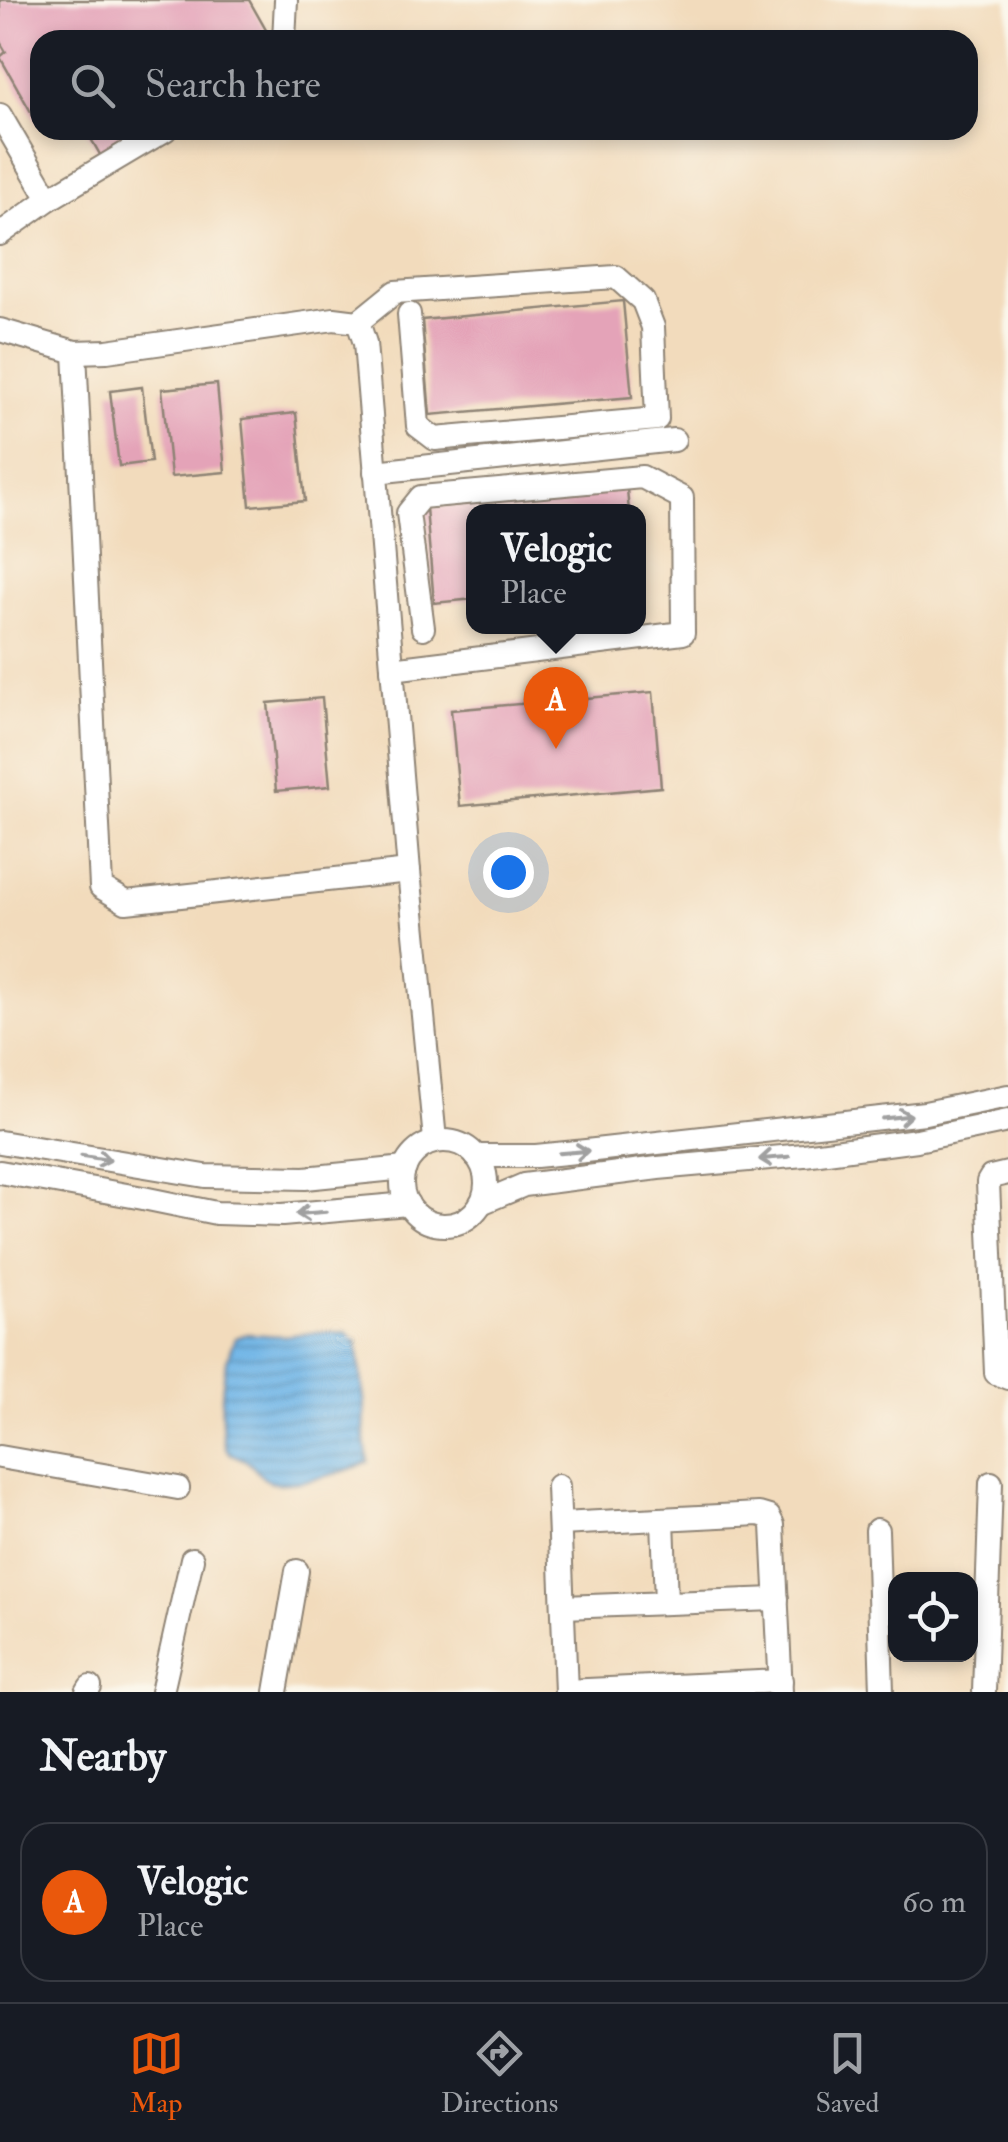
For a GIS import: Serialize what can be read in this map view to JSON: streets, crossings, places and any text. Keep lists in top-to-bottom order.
{
  "page": {
    "search": "Search here",
    "popup": ["Velogic", "Place"],
    "pins": "A",
    "heading": "Nearby",
    "list": [
      {
        "mark": "A",
        "name": "Velogic",
        "note": "Place",
        "value": "60 m"
      }
    ],
    "nav": ["Map", "Directions", "Saved"]
  }
}
